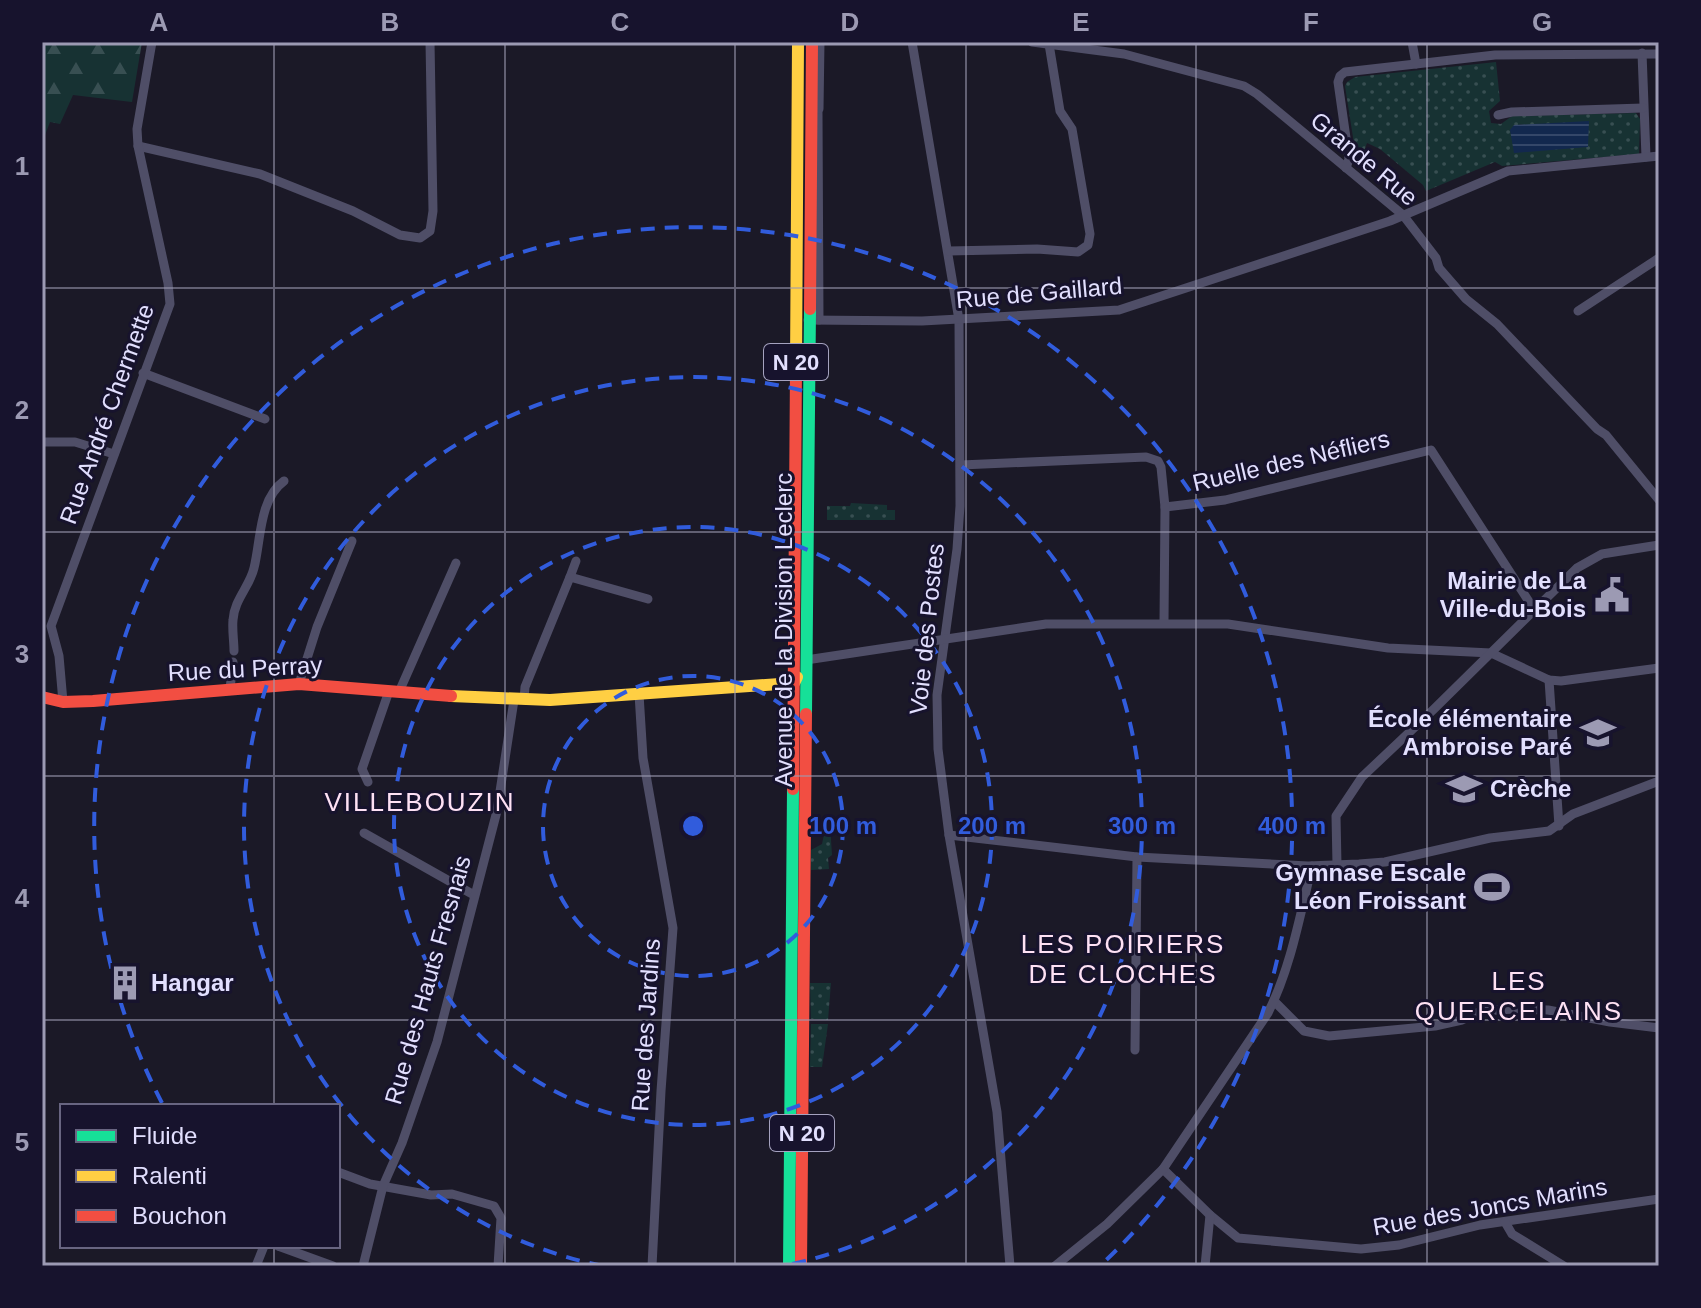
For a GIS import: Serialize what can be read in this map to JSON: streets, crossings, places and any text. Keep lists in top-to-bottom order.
{
  "streets": {
    "main road": ["N 20", "Avenue de la Division Leclerc", "Rue du Perray"],
    "street": [
      "Grande Rue",
      "Rue de Gaillard",
      "Rue André Chermette",
      "Ruelle des Néfliers",
      "Voie des Postes",
      "Rue des Hauts Fresnais",
      "Rue des Jardins",
      "Rue des Joncs Marins"
    ]
  },
  "crossings": [
    ["Grande Rue", "Rue de Gaillard"],
    ["Rue de Gaillard", "Voie des Postes"],
    ["Rue de Gaillard", "Avenue de la Division Leclerc"],
    ["Rue André Chermette", "Rue du Perray"],
    ["Ruelle des Néfliers", "Voie des Postes"],
    ["Avenue de la Division Leclerc", "Rue du Perray"],
    ["Rue du Perray", "Rue des Hauts Fresnais"],
    ["Rue du Perray", "Rue des Jardins"]
  ],
  "districts": ["VILLEBOUZIN", "LES POIRIERS DE CLOCHES", "LES QUERCELAINS"],
  "places": {
    "public building": ["Mairie de La Ville-du-Bois"],
    "school or university": ["École élémentaire Ambroise Paré", "Crèche"],
    "sports": ["Gymnase Escale Léon Froissant"],
    "building": ["Hangar"]
  },
  "legend": ["Fluide", "Ralenti", "Bouchon"],
  "grid": {
    "columns": [
      "A",
      "B",
      "C",
      "D",
      "E",
      "F",
      "G"
    ],
    "rows": [
      "1",
      "2",
      "3",
      "4",
      "5"
    ]
  },
  "rings": [
    "100 m",
    "200 m",
    "300 m",
    "400 m"
  ]
}
